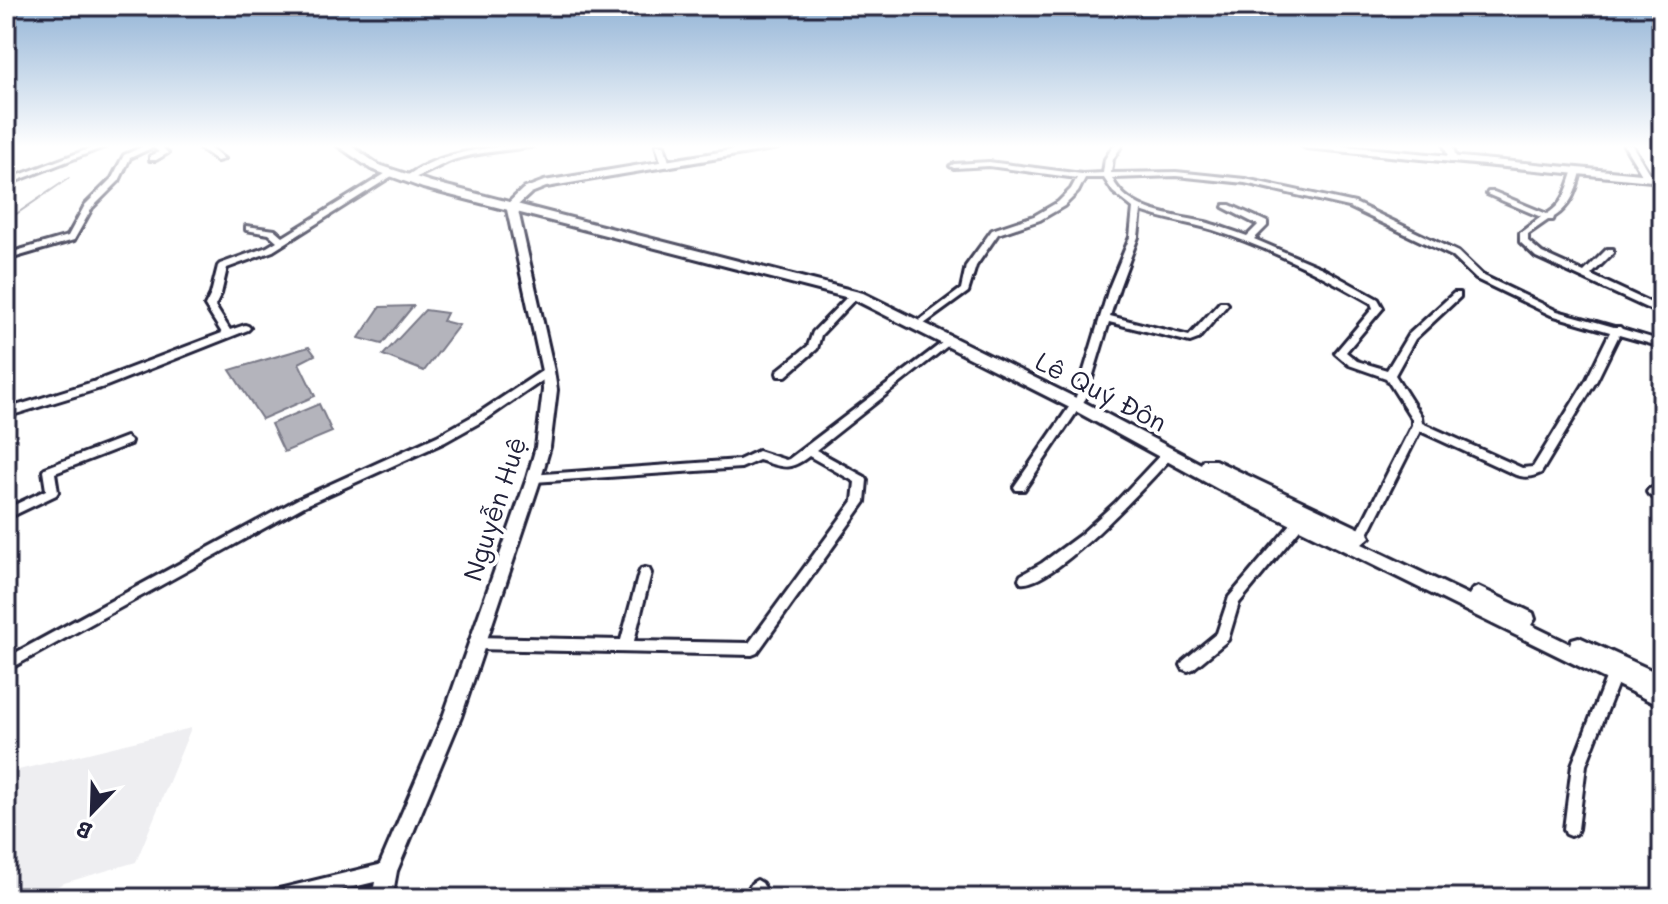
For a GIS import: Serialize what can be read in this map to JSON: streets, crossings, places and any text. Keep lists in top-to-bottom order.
{
  "streets": {
    "main road": ["Lê Quý Đôn"],
    "street": ["Nguyễn Huệ"]
  },
  "crossings": [
    ["Lê Quý Đôn", "Nguyễn Huệ"]
  ],
  "north": "bottom left"
}
